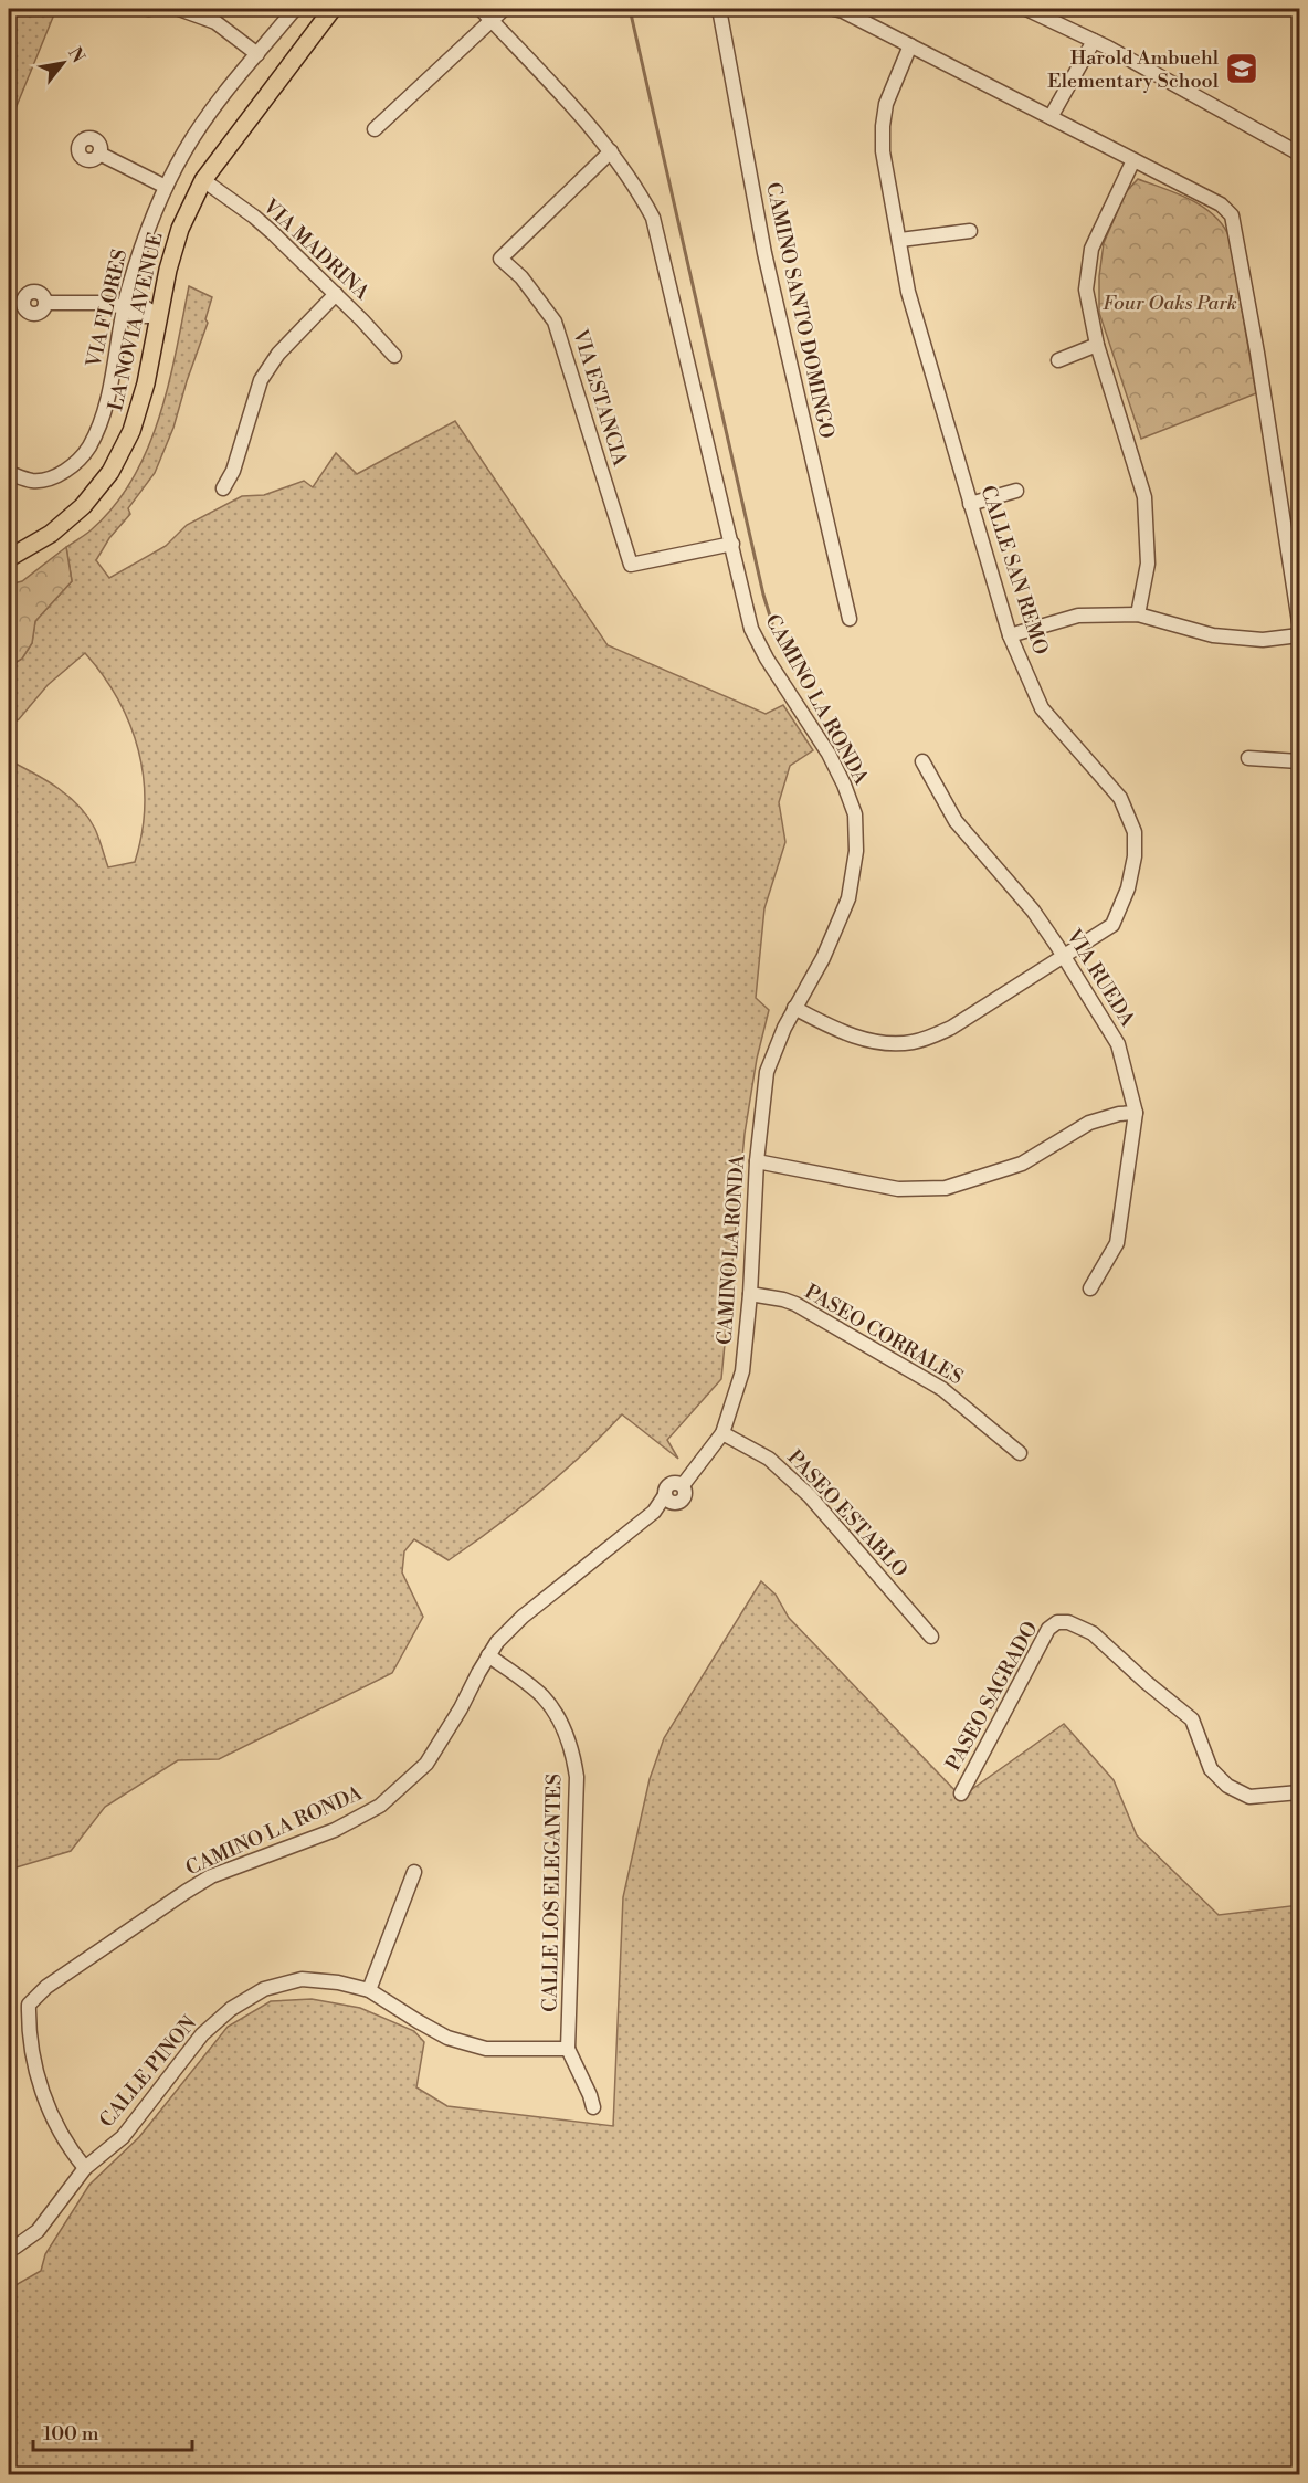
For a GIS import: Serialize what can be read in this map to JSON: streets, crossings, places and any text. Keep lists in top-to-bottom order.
{
  "streets": {
    "main road": ["LA NOVIA AVENUE"],
    "street": [
      "VIA MADRINA",
      "VIA FLORES",
      "CAMINO SANTO DOMINGO",
      "VIA ESTANCIA",
      "CALLE SAN REMO",
      "CAMINO LA RONDA",
      "VIA RUEDA",
      "PASEO CORRALES",
      "PASEO ESTABLO",
      "PASEO SAGRADO",
      "CALLE LOS ELEGANTES",
      "CALLE PINON"
    ]
  },
  "crossings": [
    ["VIA MADRINA", "LA NOVIA AVENUE"],
    ["VIA ESTANCIA", "CAMINO LA RONDA"],
    ["CALLE SAN REMO", "CAMINO LA RONDA"],
    ["CALLE SAN REMO", "VIA RUEDA"],
    ["CAMINO LA RONDA", "PASEO CORRALES"],
    ["CAMINO LA RONDA", "PASEO ESTABLO"],
    ["CAMINO LA RONDA", "CALLE LOS ELEGANTES"],
    ["CAMINO LA RONDA", "CALLE PINON"],
    ["CALLE LOS ELEGANTES", "CALLE PINON"]
  ],
  "parks": ["Four Oaks Park"],
  "places": {
    "school or university": ["Harold Ambuehl Elementary School"]
  },
  "scale_bar": "100 m",
  "north": "top right"
}
